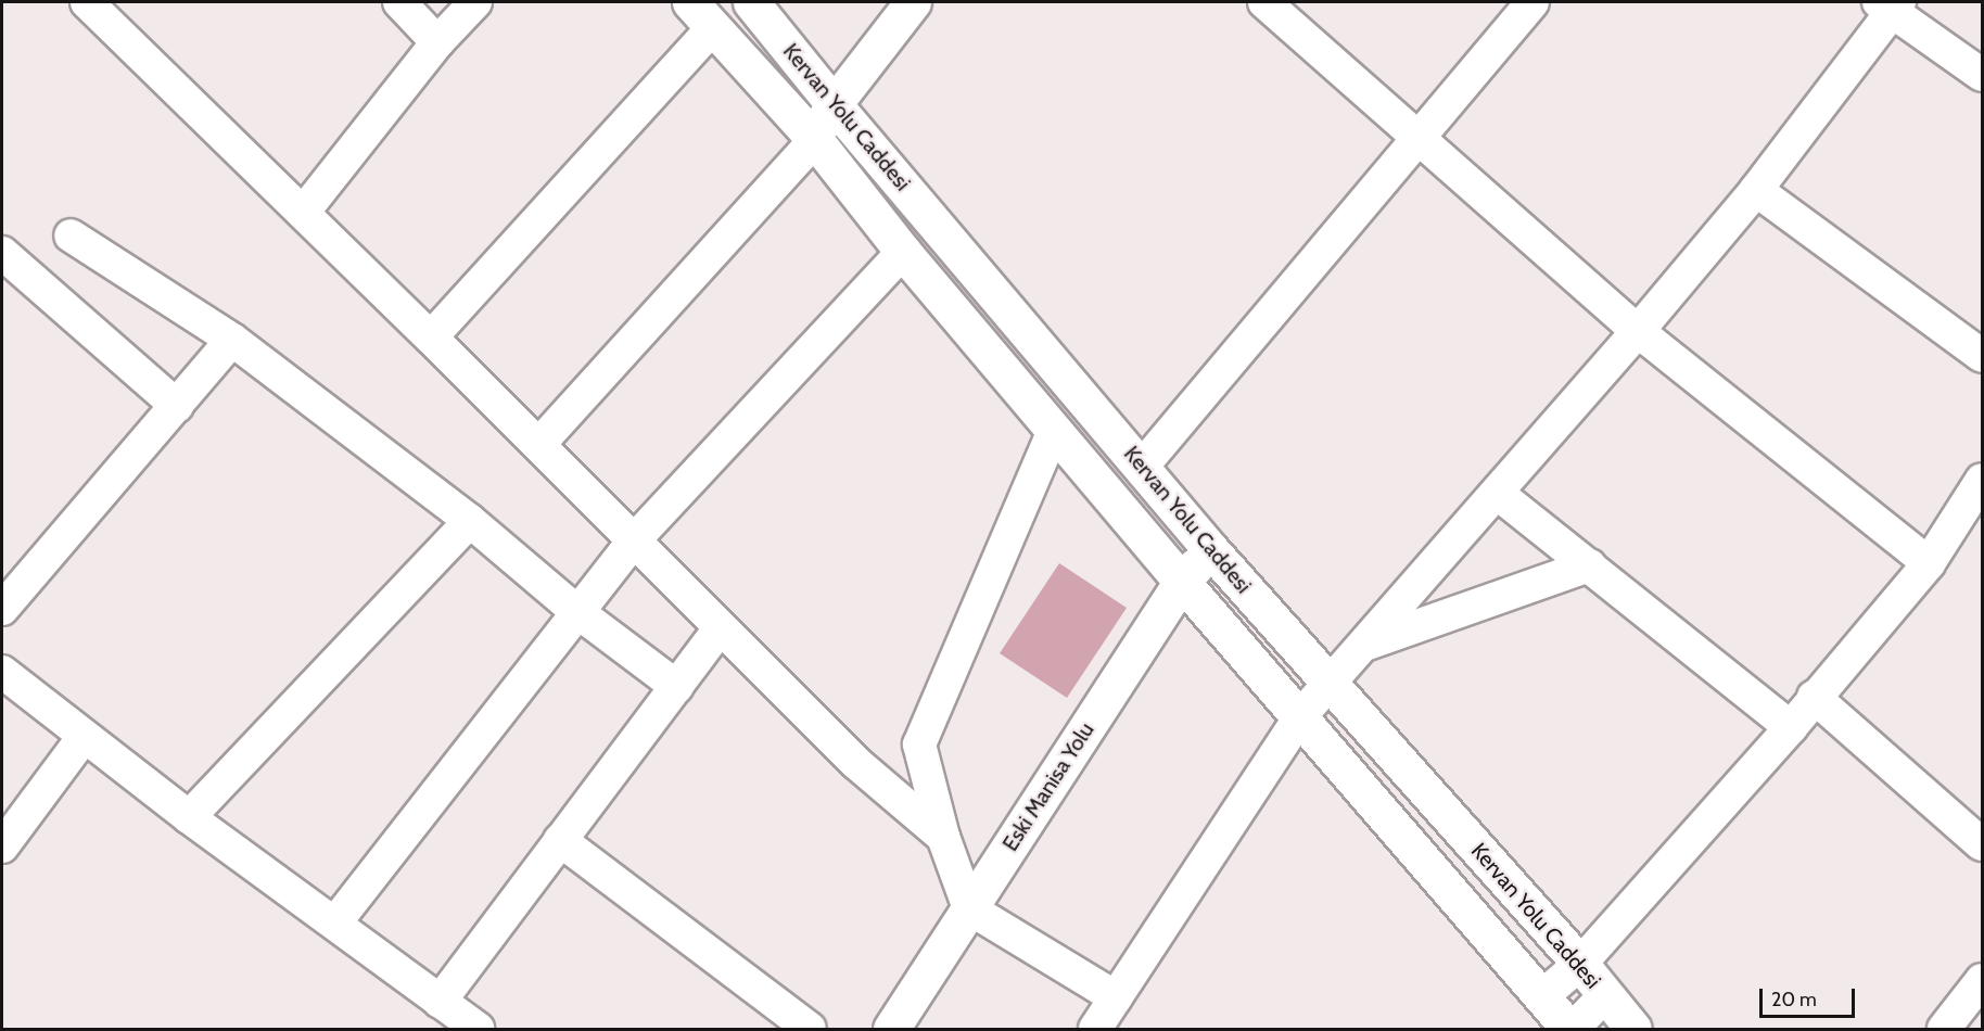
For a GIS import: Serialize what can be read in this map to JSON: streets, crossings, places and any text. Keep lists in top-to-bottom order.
{
  "streets": {
    "main road": ["Kervan Yolu Caddesi", "Eski Manisa Yolu"]
  },
  "crossings": [
    ["Kervan Yolu Caddesi", "Eski Manisa Yolu"]
  ],
  "scale_bar": "20 m"
}
